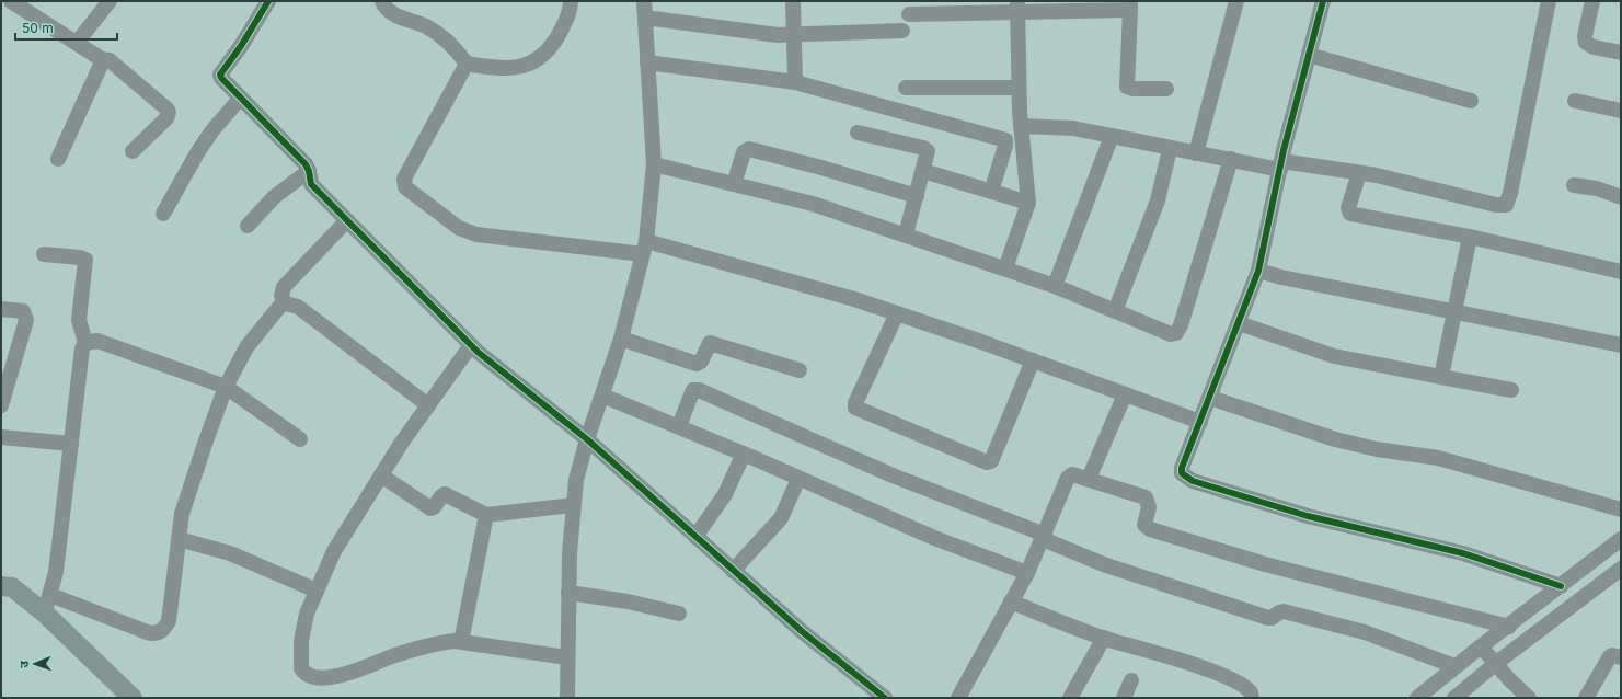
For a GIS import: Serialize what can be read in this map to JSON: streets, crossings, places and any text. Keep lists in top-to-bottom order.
{
  "scale_bar": "50 m",
  "north": "left"
}
